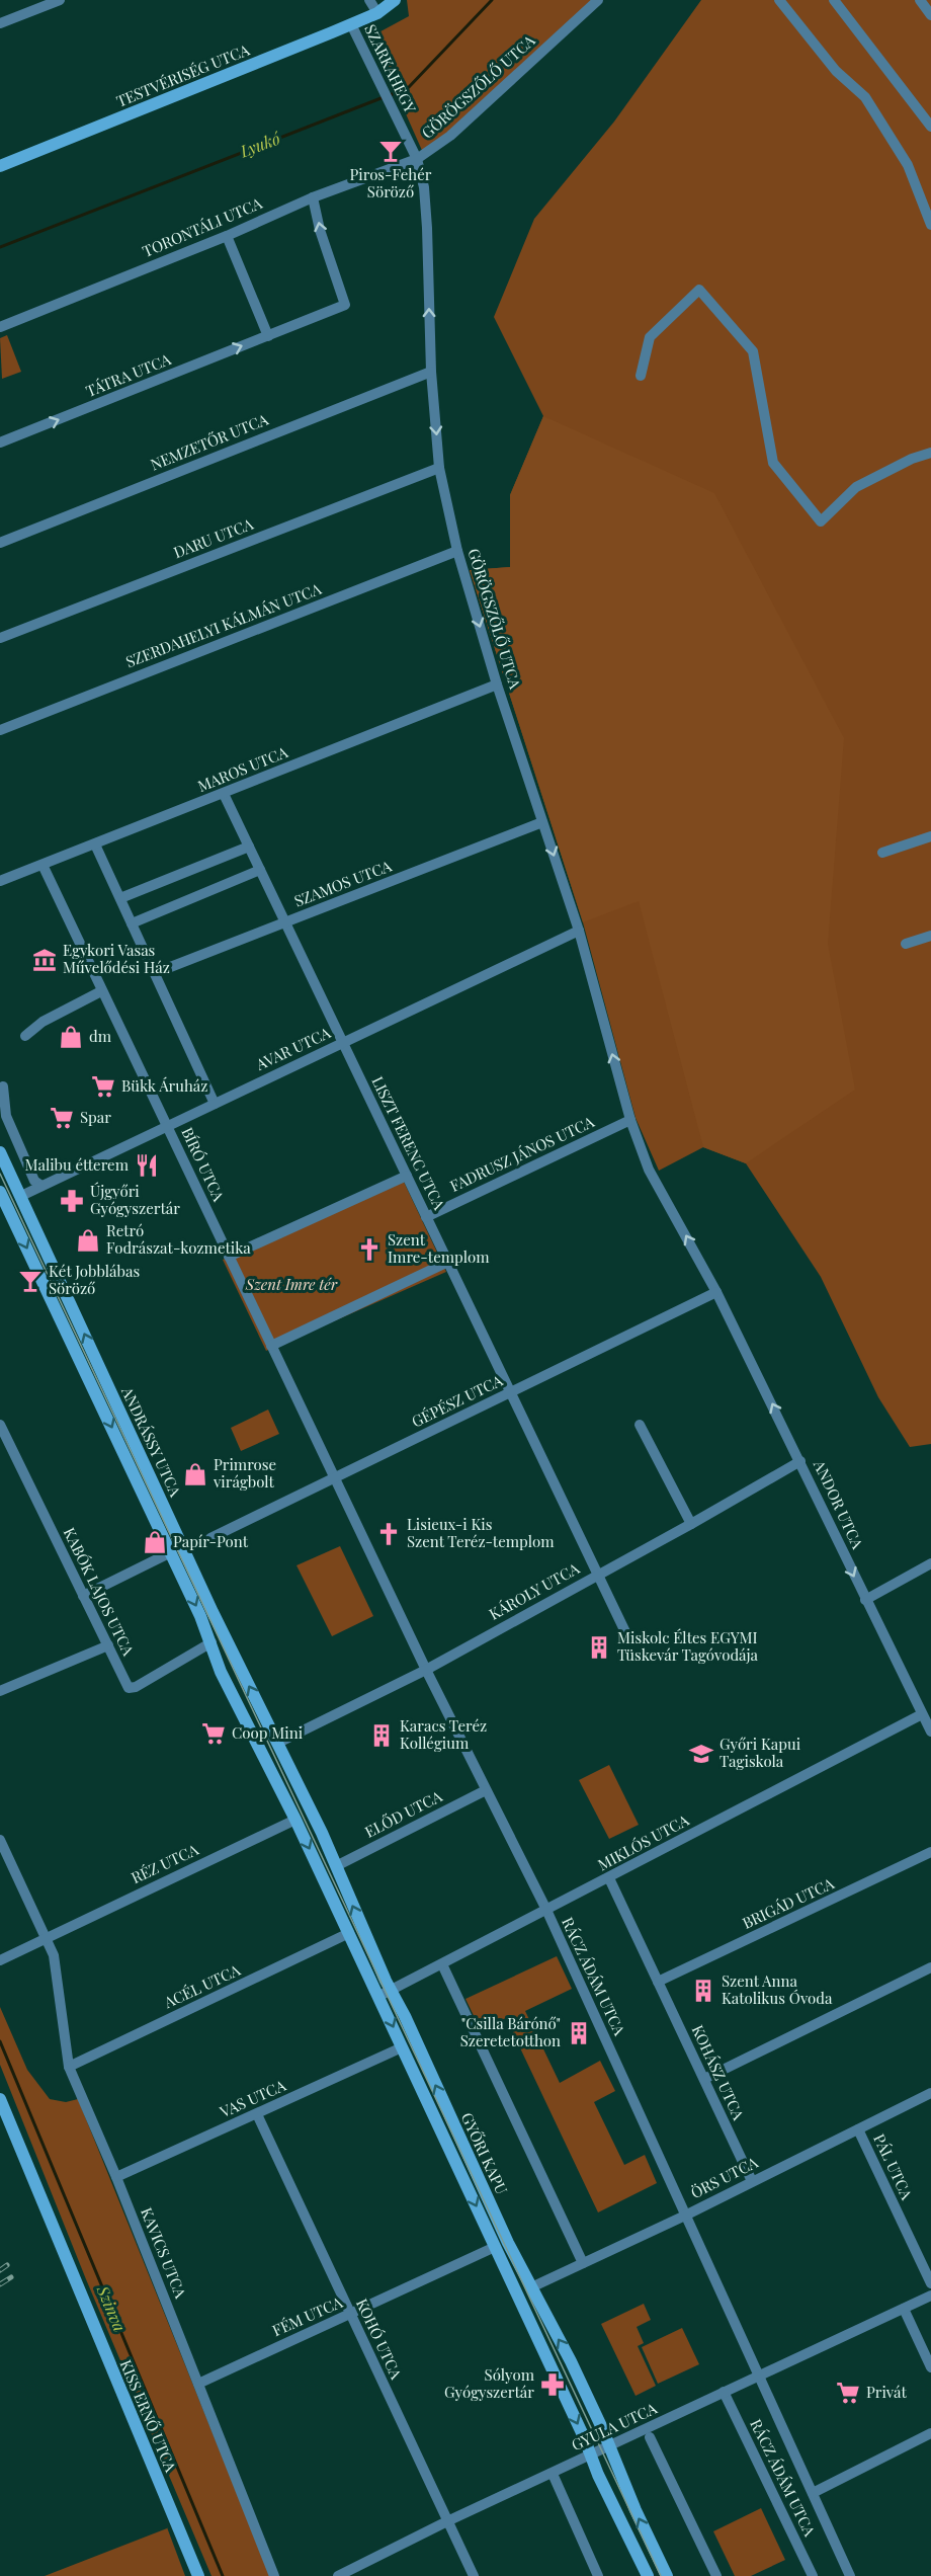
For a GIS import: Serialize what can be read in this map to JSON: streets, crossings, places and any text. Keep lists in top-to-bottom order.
{
  "streets": {
    "street": [
      "SZARKAHEGY",
      "TESTVÉRISÉG UTCA",
      "GÖRÖGSZŐLŐ UTCA",
      "TORONTÁLI UTCA",
      "TÁTRA UTCA",
      "NEMZETŐR UTCA",
      "DARU UTCA",
      "SZERDAHELYI KÁLMÁN UTCA",
      "MAROS UTCA",
      "SZAMOS UTCA",
      "AVAR UTCA",
      "LISZT FERENC UTCA",
      "FADRUSZ JÁNOS UTCA",
      "BÍRÓ UTCA",
      "GÉPÉSZ UTCA",
      "ANDRÁSSY UTCA",
      "ANDOR UTCA",
      "KABÓK LAJOS UTCA",
      "KÁROLY UTCA",
      "ELŐD UTCA",
      "MIKLÓS UTCA",
      "RÉZ UTCA",
      "BRIGÁD UTCA",
      "RÁCZ ÁDÁM UTCA",
      "ACÉL UTCA",
      "KOHÁSZ UTCA",
      "VAS UTCA",
      "GYŐRI KAPU",
      "PÁL UTCA",
      "ÖRS UTCA",
      "KAVICS UTCA",
      "FÉM UTCA",
      "KOHÓ UTCA",
      "KISS ERNŐ UTCA",
      "GYULA UTCA"
    ]
  },
  "crossings": [
    ["SZARKAHEGY", "TESTVÉRISÉG UTCA"],
    ["SZARKAHEGY", "GÖRÖGSZŐLŐ UTCA"],
    ["SZARKAHEGY", "TORONTÁLI UTCA"],
    ["GÖRÖGSZŐLŐ UTCA", "TORONTÁLI UTCA"],
    ["GÖRÖGSZŐLŐ UTCA", "NEMZETŐR UTCA"],
    ["GÖRÖGSZŐLŐ UTCA", "DARU UTCA"],
    ["GÖRÖGSZŐLŐ UTCA", "SZERDAHELYI KÁLMÁN UTCA"],
    ["GÖRÖGSZŐLŐ UTCA", "MAROS UTCA"],
    ["GÖRÖGSZŐLŐ UTCA", "SZAMOS UTCA"],
    ["GÖRÖGSZŐLŐ UTCA", "AVAR UTCA"],
    ["GÖRÖGSZŐLŐ UTCA", "FADRUSZ JÁNOS UTCA"],
    ["GÖRÖGSZŐLŐ UTCA", "GÉPÉSZ UTCA"],
    ["GÖRÖGSZŐLŐ UTCA", "ANDOR UTCA"],
    ["TORONTÁLI UTCA", "TÁTRA UTCA"],
    ["MAROS UTCA", "LISZT FERENC UTCA"],
    ["MAROS UTCA", "BÍRÓ UTCA"],
    ["SZAMOS UTCA", "LISZT FERENC UTCA"],
    ["AVAR UTCA", "LISZT FERENC UTCA"],
    ["AVAR UTCA", "BÍRÓ UTCA"],
    ["AVAR UTCA", "ANDRÁSSY UTCA"],
    ["LISZT FERENC UTCA", "FADRUSZ JÁNOS UTCA"],
    ["LISZT FERENC UTCA", "GÉPÉSZ UTCA"],
    ["LISZT FERENC UTCA", "KÁROLY UTCA"],
    ["BÍRÓ UTCA", "GÉPÉSZ UTCA"],
    ["BÍRÓ UTCA", "RÁCZ ÁDÁM UTCA"],
    ["GÉPÉSZ UTCA", "ANDOR UTCA"],
    ["GÉPÉSZ UTCA", "RÁCZ ÁDÁM UTCA"],
    ["ANDRÁSSY UTCA", "KABÓK LAJOS UTCA"],
    ["ANDRÁSSY UTCA", "KÁROLY UTCA"],
    ["ANDRÁSSY UTCA", "GYŐRI KAPU"],
    ["ANDOR UTCA", "KÁROLY UTCA"],
    ["ANDOR UTCA", "MIKLÓS UTCA"],
    ["KÁROLY UTCA", "RÁCZ ÁDÁM UTCA"],
    ["KÁROLY UTCA", "GYŐRI KAPU"],
    ["ELŐD UTCA", "RÁCZ ÁDÁM UTCA"],
    ["ELŐD UTCA", "GYŐRI KAPU"],
    ["MIKLÓS UTCA", "RÁCZ ÁDÁM UTCA"],
    ["MIKLÓS UTCA", "KOHÁSZ UTCA"],
    ["MIKLÓS UTCA", "GYŐRI KAPU"],
    ["RÉZ UTCA", "GYŐRI KAPU"],
    ["RÉZ UTCA", "KAVICS UTCA"],
    ["BRIGÁD UTCA", "KOHÁSZ UTCA"],
    ["RÁCZ ÁDÁM UTCA", "ÖRS UTCA"],
    ["RÁCZ ÁDÁM UTCA", "GYULA UTCA"],
    ["ACÉL UTCA", "GYŐRI KAPU"],
    ["ACÉL UTCA", "KAVICS UTCA"],
    ["KOHÁSZ UTCA", "ÖRS UTCA"],
    ["VAS UTCA", "GYŐRI KAPU"],
    ["VAS UTCA", "KAVICS UTCA"],
    ["VAS UTCA", "KOHÓ UTCA"],
    ["GYŐRI KAPU", "ÖRS UTCA"],
    ["GYŐRI KAPU", "FÉM UTCA"],
    ["GYŐRI KAPU", "GYULA UTCA"],
    ["PÁL UTCA", "ÖRS UTCA"],
    ["KAVICS UTCA", "FÉM UTCA"],
    ["FÉM UTCA", "KOHÓ UTCA"],
    ["KOHÓ UTCA", "GYULA UTCA"]
  ],
  "one_way": ["TÁTRA UTCA"],
  "water": ["Lyukó", "Szinva"],
  "parks": ["Szent Imre tér"],
  "places": {
    "bar": ["Piros-Fehér Söröző", "Két Jobblábas Söröző"],
    "museum": ["Egykori Vasas Művelődési Ház"],
    "shop": [
      "dm",
      "Retró Fodrászat-kozmetika",
      "Primrose virágbolt",
      "Papír-Pont"
    ],
    "supermarket": [
      "Bükk Áruház",
      "Spar",
      "Coop Mini",
      "Privát"
    ],
    "restaurant": ["Malibu étterem"],
    "pharmacy": ["Újgyőri Gyógyszertár", "Sólyom Gyógyszertár"],
    "church": ["Szent Imre-templom", "Lisieux-i Kis Szent Teréz-templom"],
    "building": [
      "Miskolc Éltes EGYMI Tüskevár Tagóvodája",
      "Karacs Teréz Kollégium",
      "Szent Anna Katolikus Óvoda",
      "\"Csilla Bárónő\" Szeretetotthon"
    ],
    "school or university": ["Győri Kapui Tagiskola"]
  }
}
